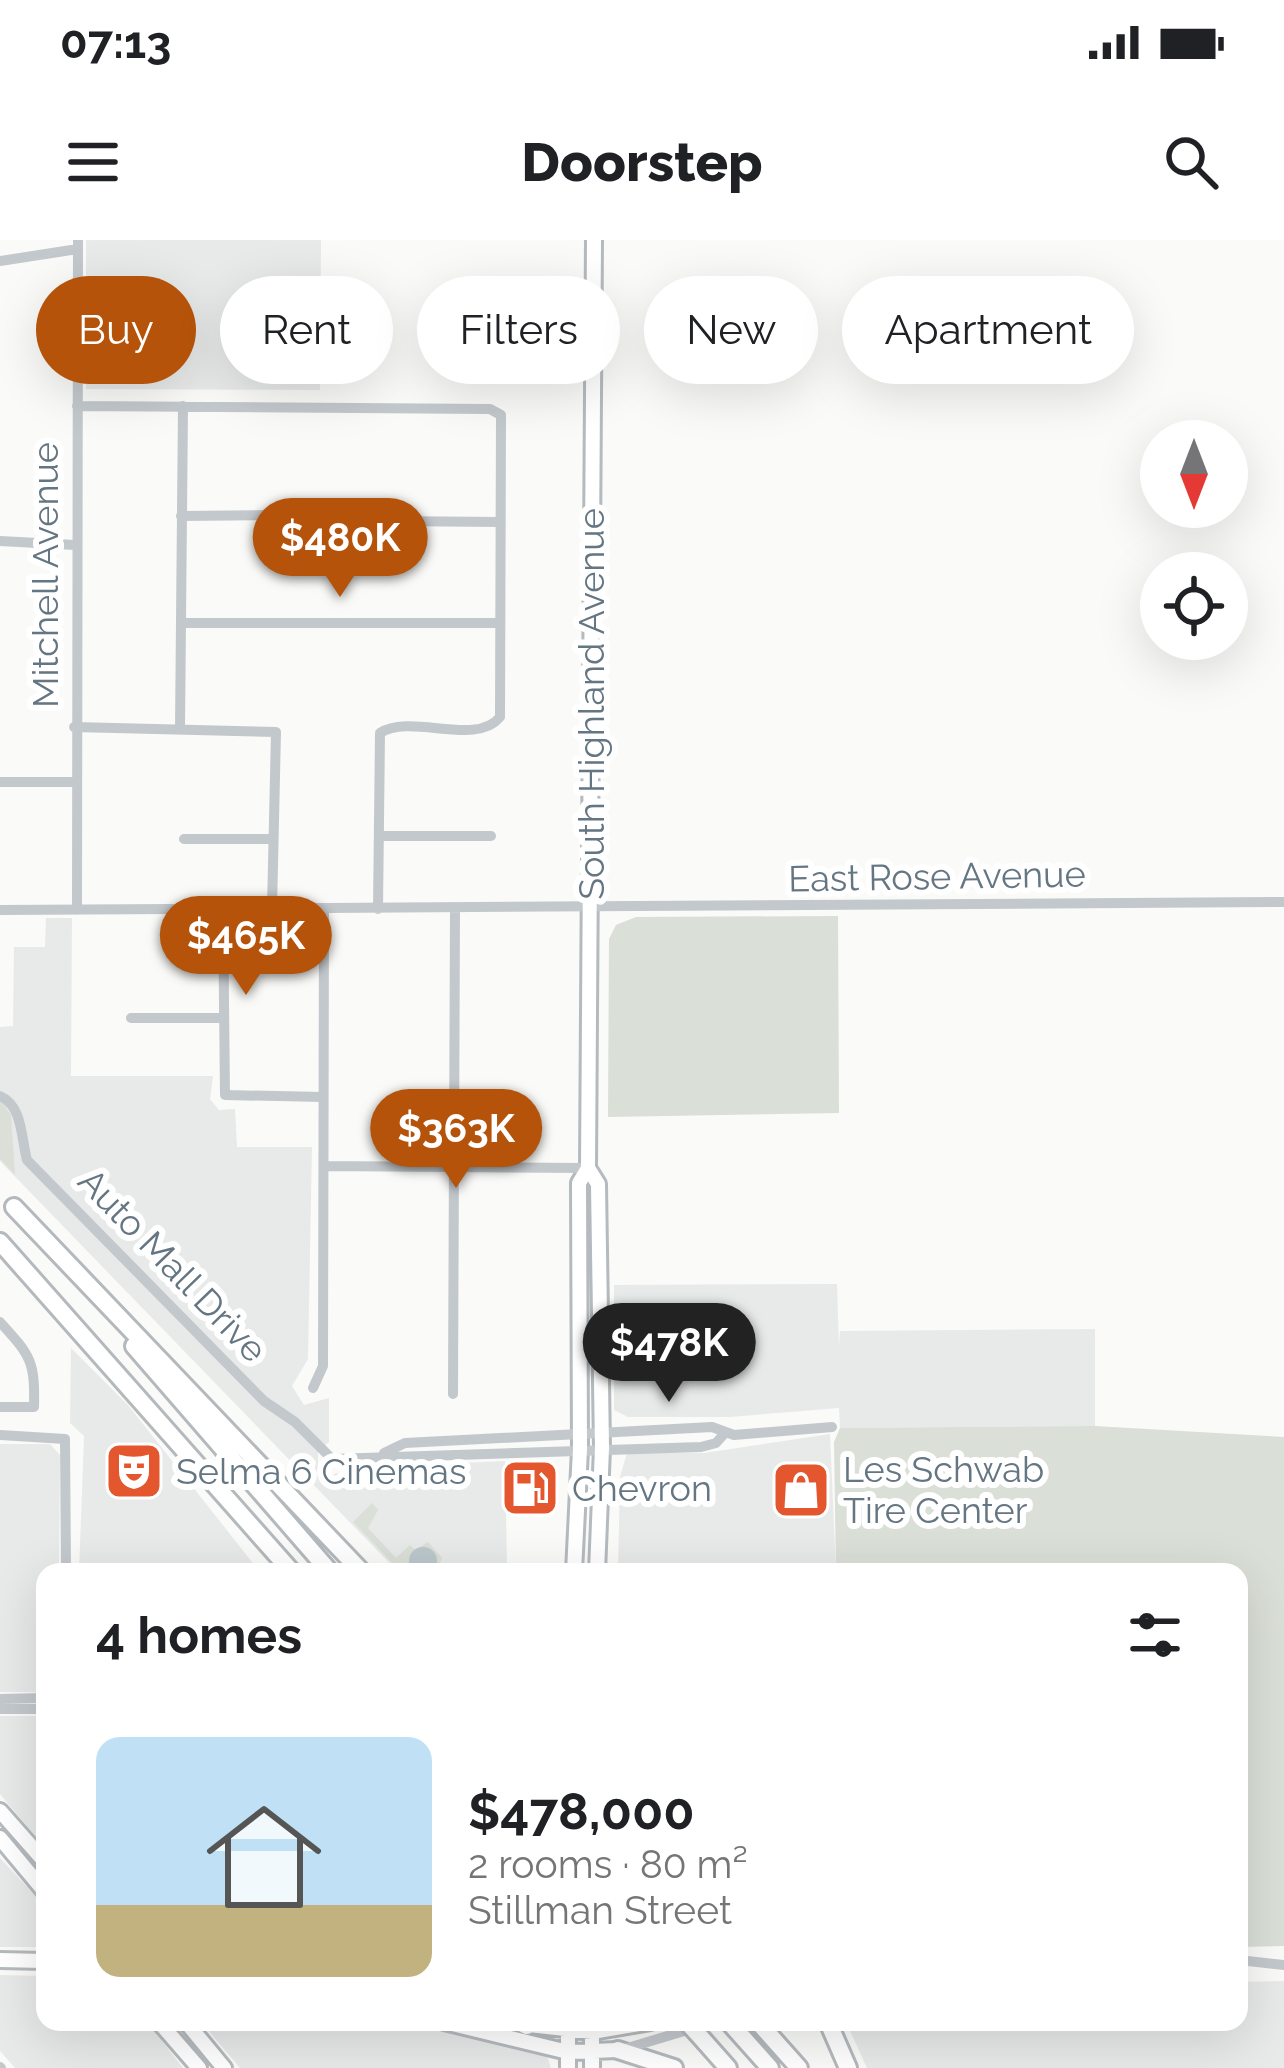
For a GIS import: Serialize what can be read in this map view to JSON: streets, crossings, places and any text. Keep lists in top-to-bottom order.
{
  "streets": {
    "main road": ["South Highland Avenue"],
    "street": ["Mitchell Avenue", "East Rose Avenue", "Auto Mall Drive"]
  },
  "crossings": [
    ["Mitchell Avenue", "East Rose Avenue"],
    ["South Highland Avenue", "East Rose Avenue"]
  ],
  "places": {
    "theatre": ["Selma 6 Cinemas"],
    "fuel station": ["Chevron"],
    "shop": ["Les Schwab Tire Center"]
  },
  "north": "bottom",
  "page": {
    "status": "07:13",
    "header": "Doorstep",
    "chip": [
      "Buy",
      "Rent",
      "Filters",
      "New",
      "Apartment"
    ],
    "price": [
      "$480K",
      "$465K",
      "$363K",
      "$478K"
    ],
    "heading": "4 homes",
    "list": [
      {
        "name": "$478,000",
        "note": "2 rooms · 80 m² · Stillman Street"
      }
    ]
  }
}
